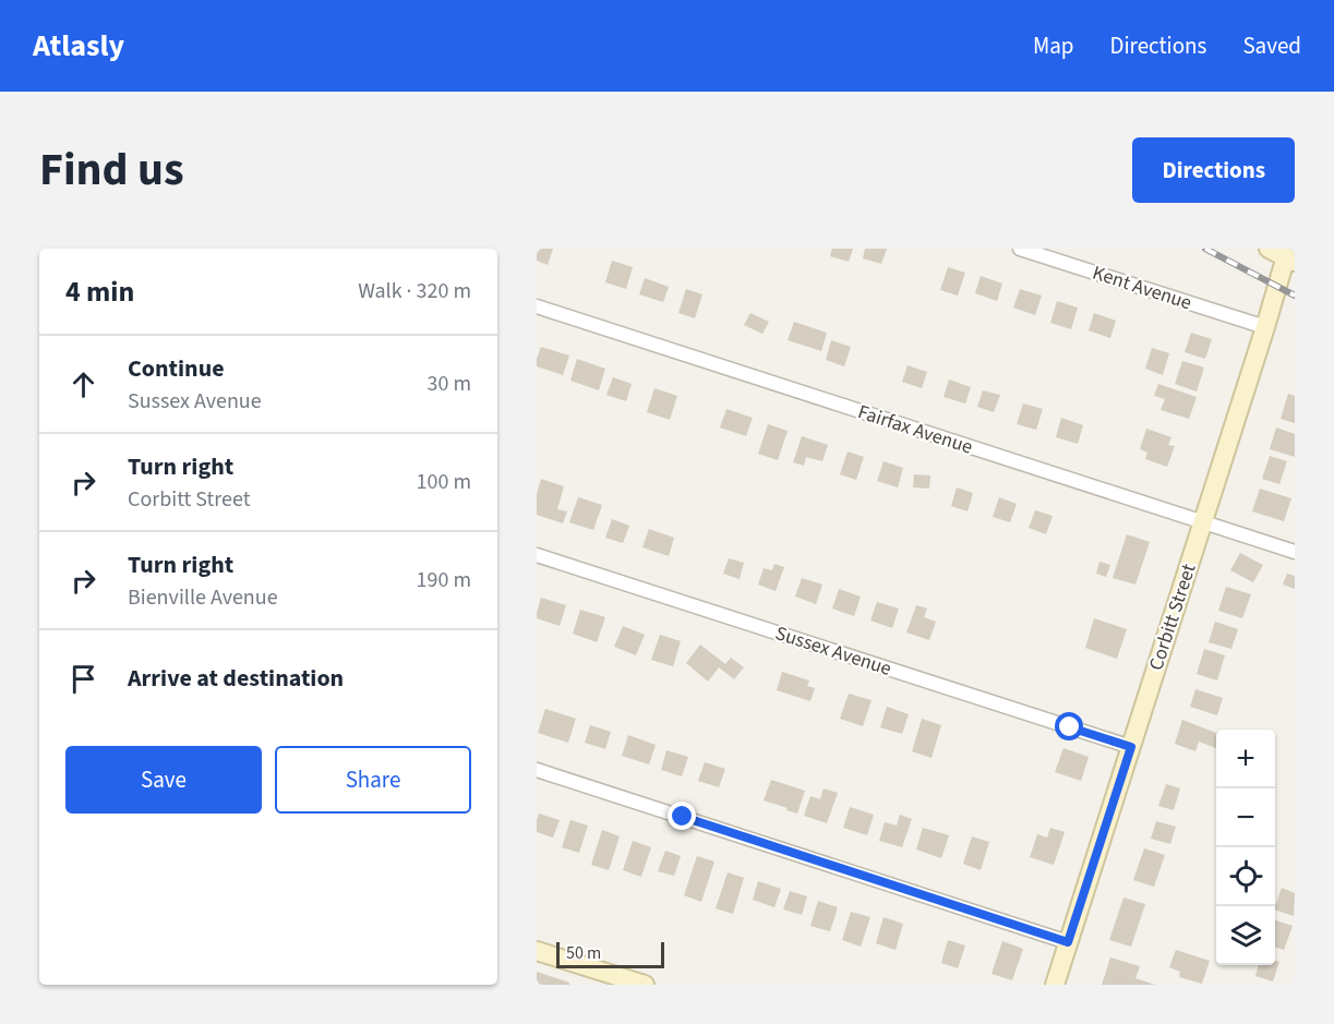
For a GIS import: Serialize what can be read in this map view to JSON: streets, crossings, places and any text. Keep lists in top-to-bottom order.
{
  "streets": {
    "street": [
      "Kent Avenue",
      "Fairfax Avenue",
      "Corbitt Street",
      "Sussex Avenue"
    ]
  },
  "crossings": [
    ["Kent Avenue", "Corbitt Street"],
    ["Fairfax Avenue", "Corbitt Street"],
    ["Corbitt Street", "Sussex Avenue"]
  ],
  "scale_bar": "50 m",
  "page": {
    "header": "Atlasly",
    "nav": ["Map", "Directions", "Saved"],
    "title": "Find us",
    "buttons": [
      "Directions",
      ["Save", "Share"]
    ],
    "heading": ["4 min", "Walk · 320 m"],
    "list": [
      ["Continue", "Sussex Avenue", "30 m"],
      ["Turn right", "Corbitt Street", "100 m"],
      ["Turn right", "Bienville Avenue", "190 m"],
      "Arrive at destination"
    ],
    "map_buttons": ["+", "−"],
    "scale": "50 m"
  }
}
